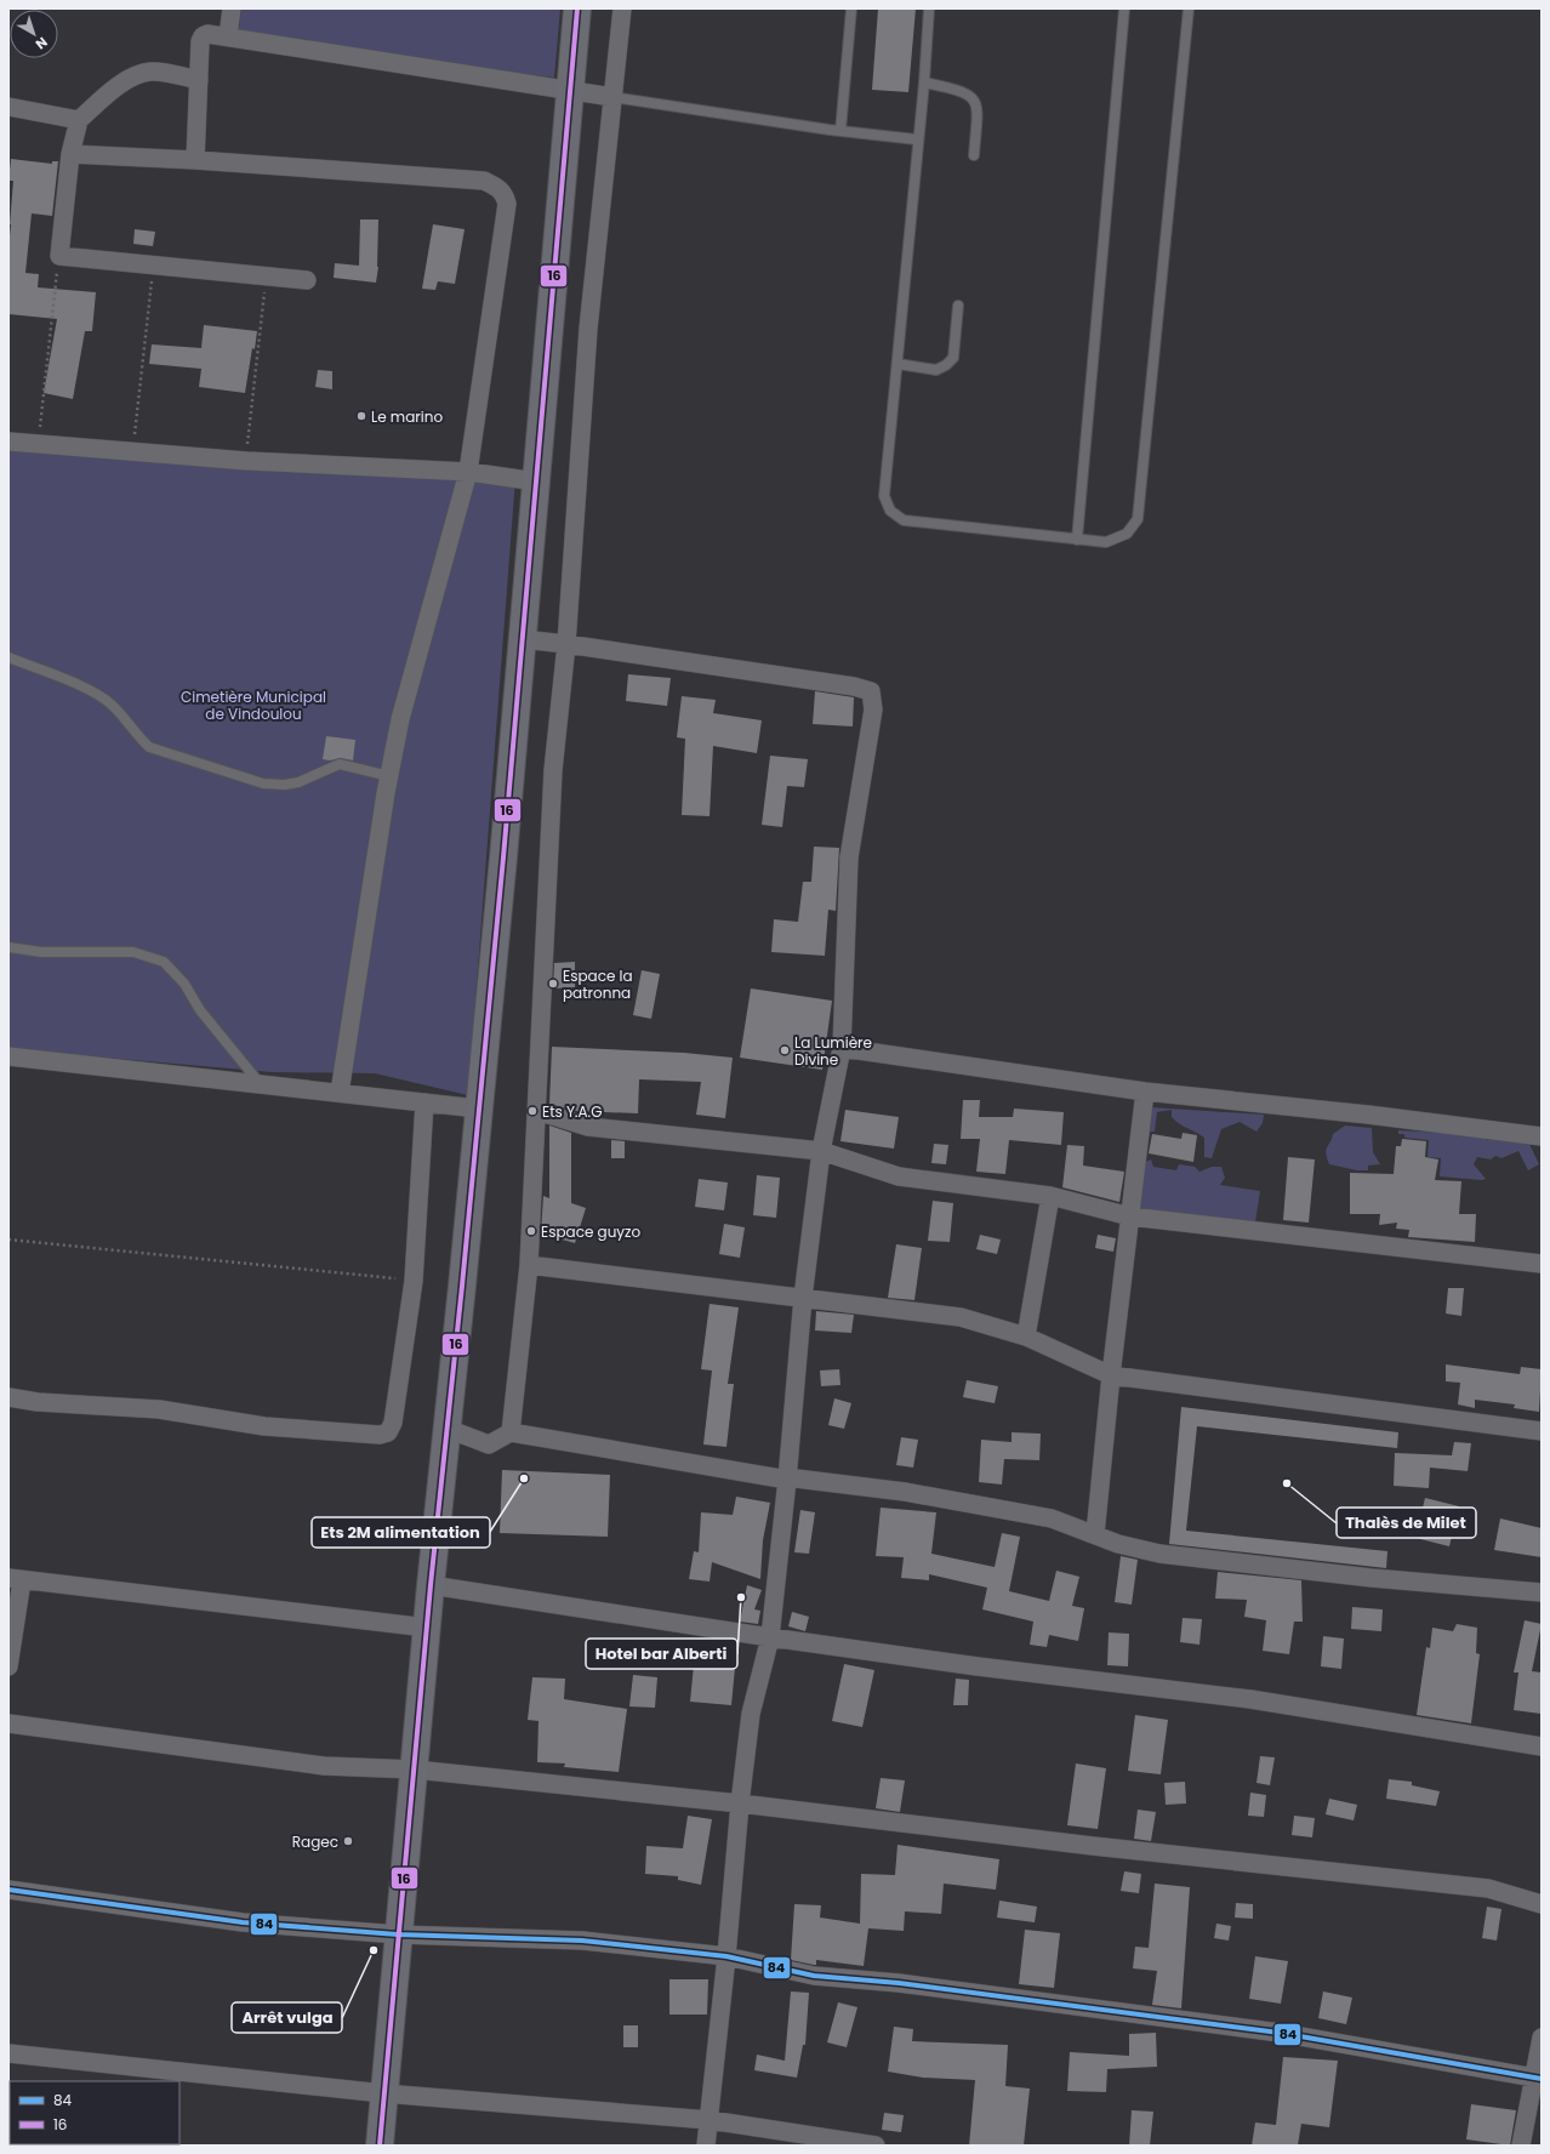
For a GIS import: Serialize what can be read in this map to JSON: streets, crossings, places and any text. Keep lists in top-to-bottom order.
{
  "parks": ["Cimetière Municipal de Vindoulou"],
  "places": [
    "Le marino",
    "Espace la patronna",
    "La Lumière Divine",
    "Ets Y.A.G",
    "Espace guyzo",
    "Ets 2M alimentation",
    "Thalès de Milet",
    "Hotel bar Alberti",
    "Ragec",
    "Arrêt vulga"
  ],
  "lines": ["transit line 16", "transit line 84"],
  "legend": ["84", "16"],
  "north": "bottom right"
}
